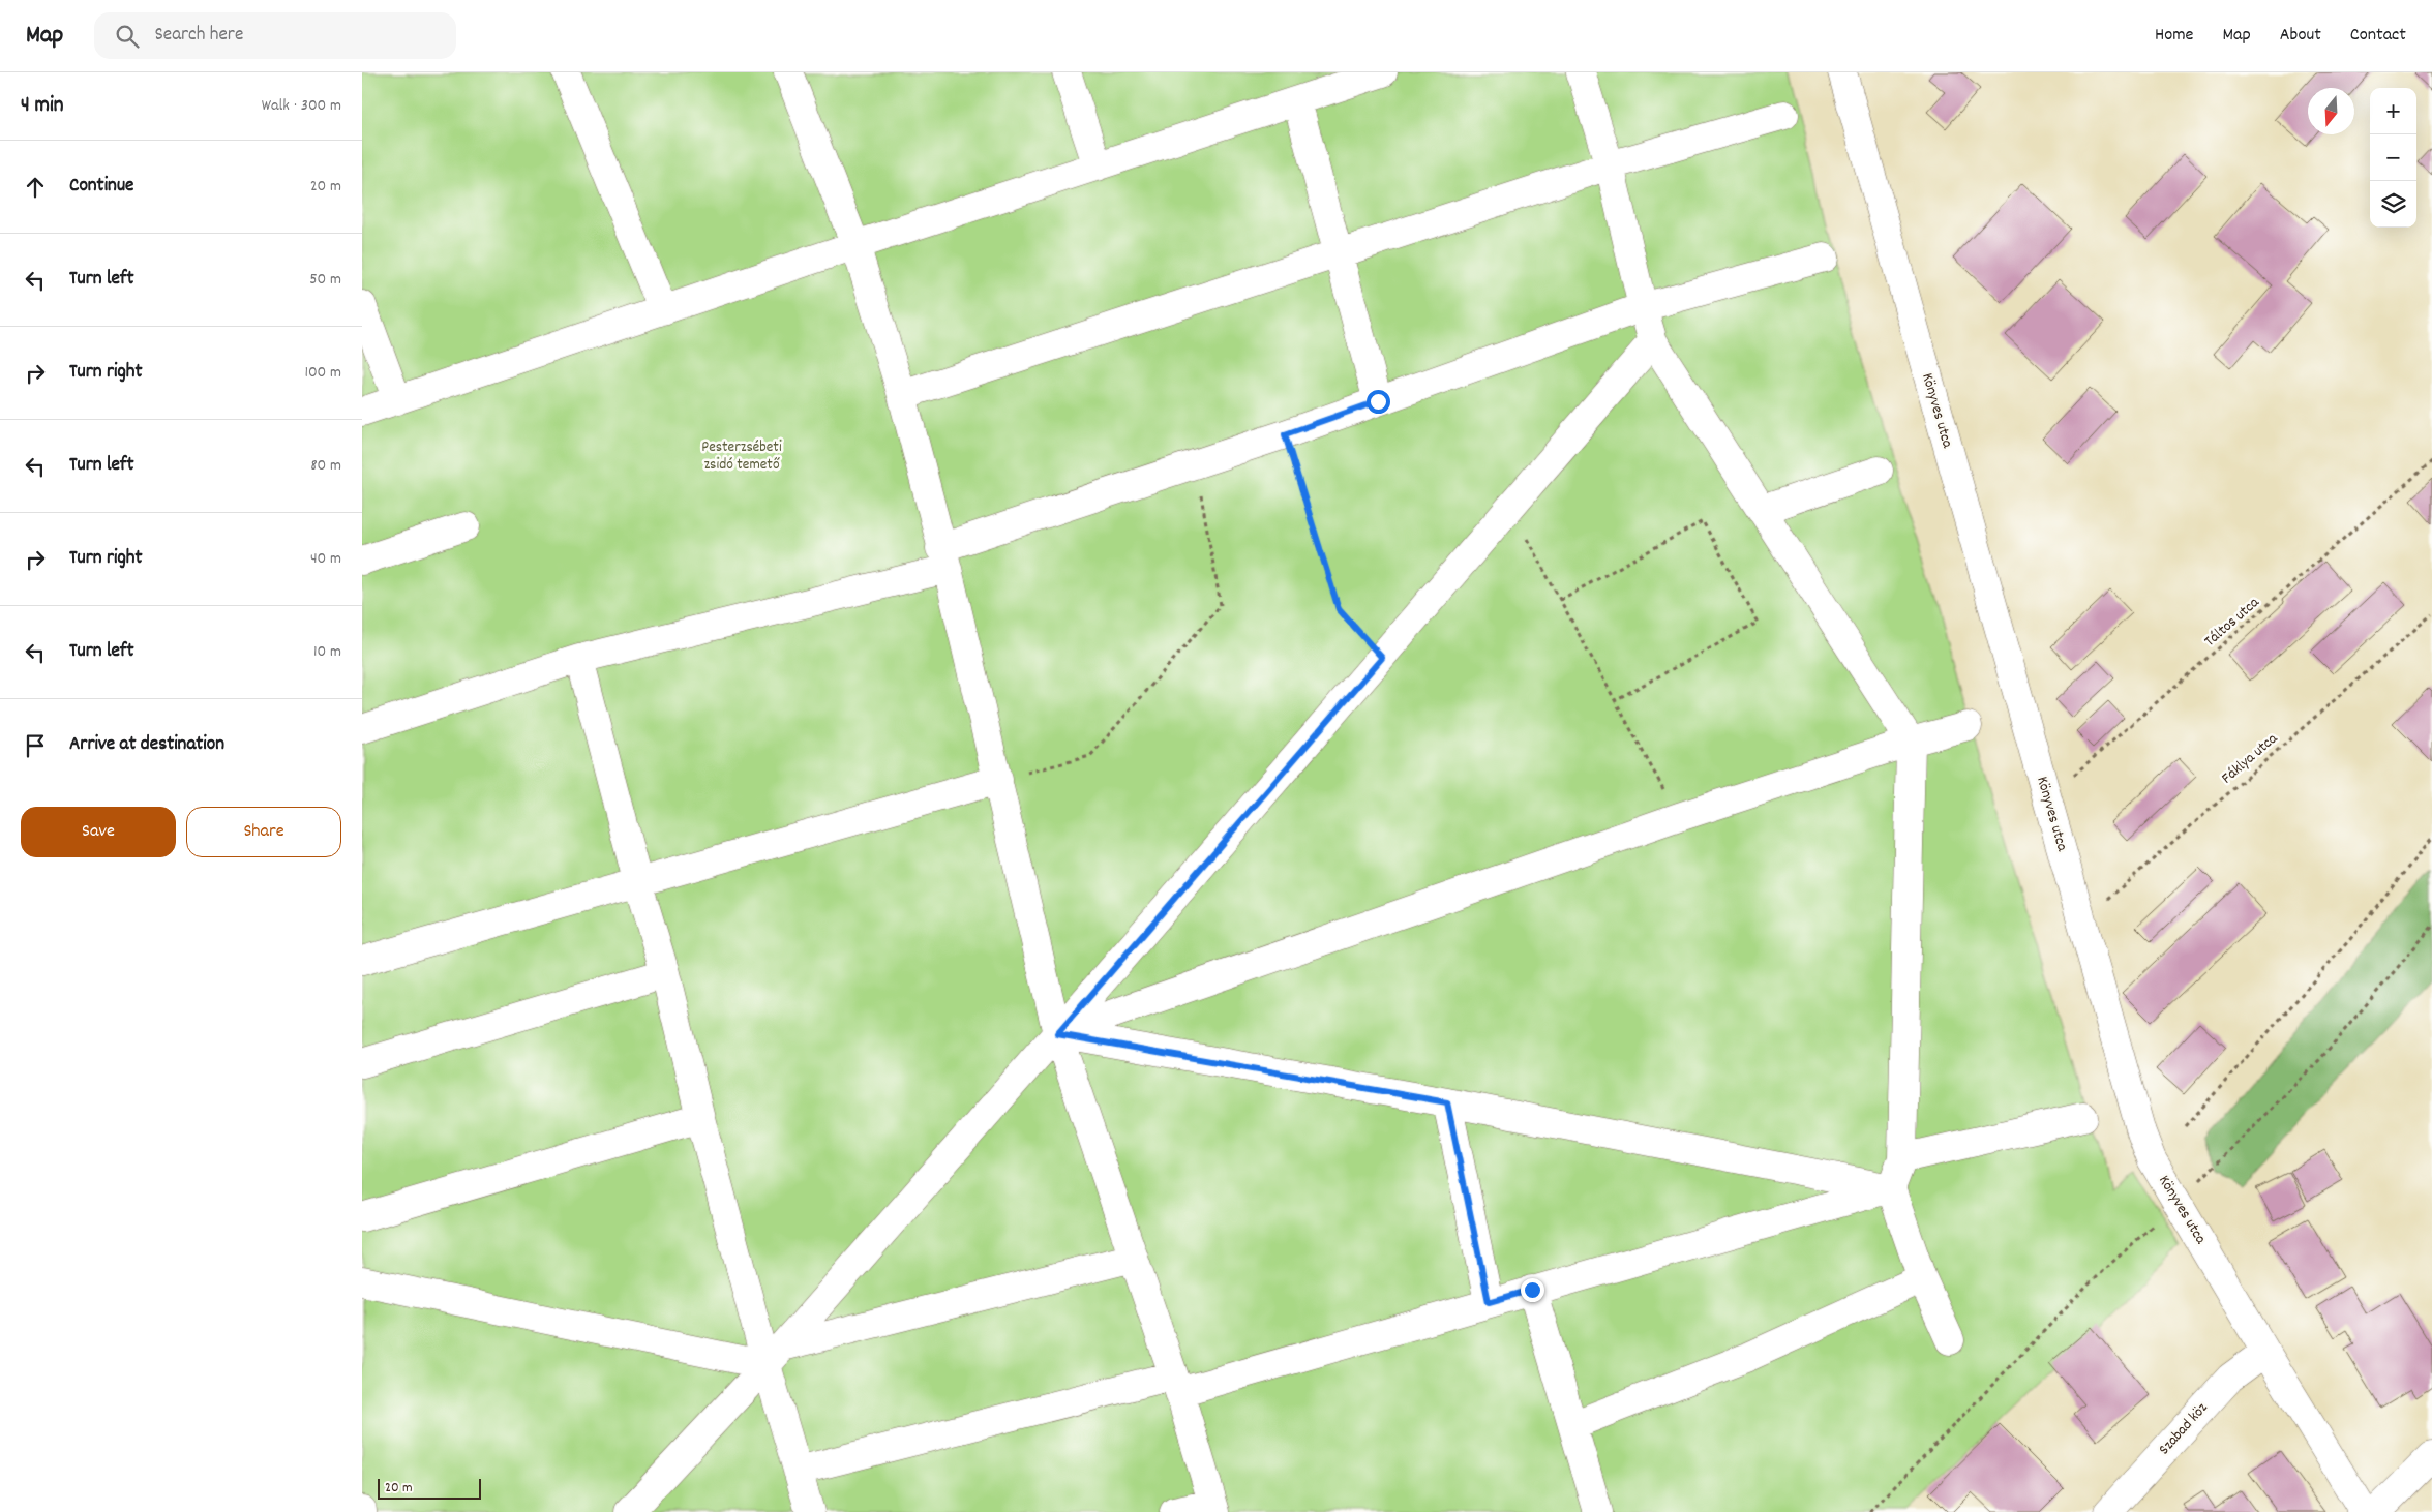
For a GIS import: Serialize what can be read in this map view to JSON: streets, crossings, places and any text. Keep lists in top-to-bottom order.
{
  "streets": {
    "street": ["Könyves utca", "Szabad köz"],
    "path": ["Táltos utca", "Fáklya utca"]
  },
  "crossings": [
    ["Könyves utca", "Táltos utca"],
    ["Könyves utca", "Fáklya utca"],
    ["Könyves utca", "Szabad köz"]
  ],
  "parks": ["Pesterzsébeti zsidó temető"],
  "scale_bar": "20 m",
  "north": "bottom",
  "page": {
    "header": "Map",
    "search": "Search here",
    "nav": [
      "Home",
      "Map",
      "About",
      "Contact"
    ],
    "heading": ["4 min", "Walk · 300 m"],
    "map_buttons": ["+", "−"],
    "list": [
      ["Continue", "20 m"],
      ["Turn left", "50 m"],
      ["Turn right", "100 m"],
      ["Turn left", "80 m"],
      ["Turn right", "40 m"],
      ["Turn left", "10 m"],
      "Arrive at destination"
    ],
    "buttons": ["Save", "Share"],
    "scale": "20 m"
  }
}
